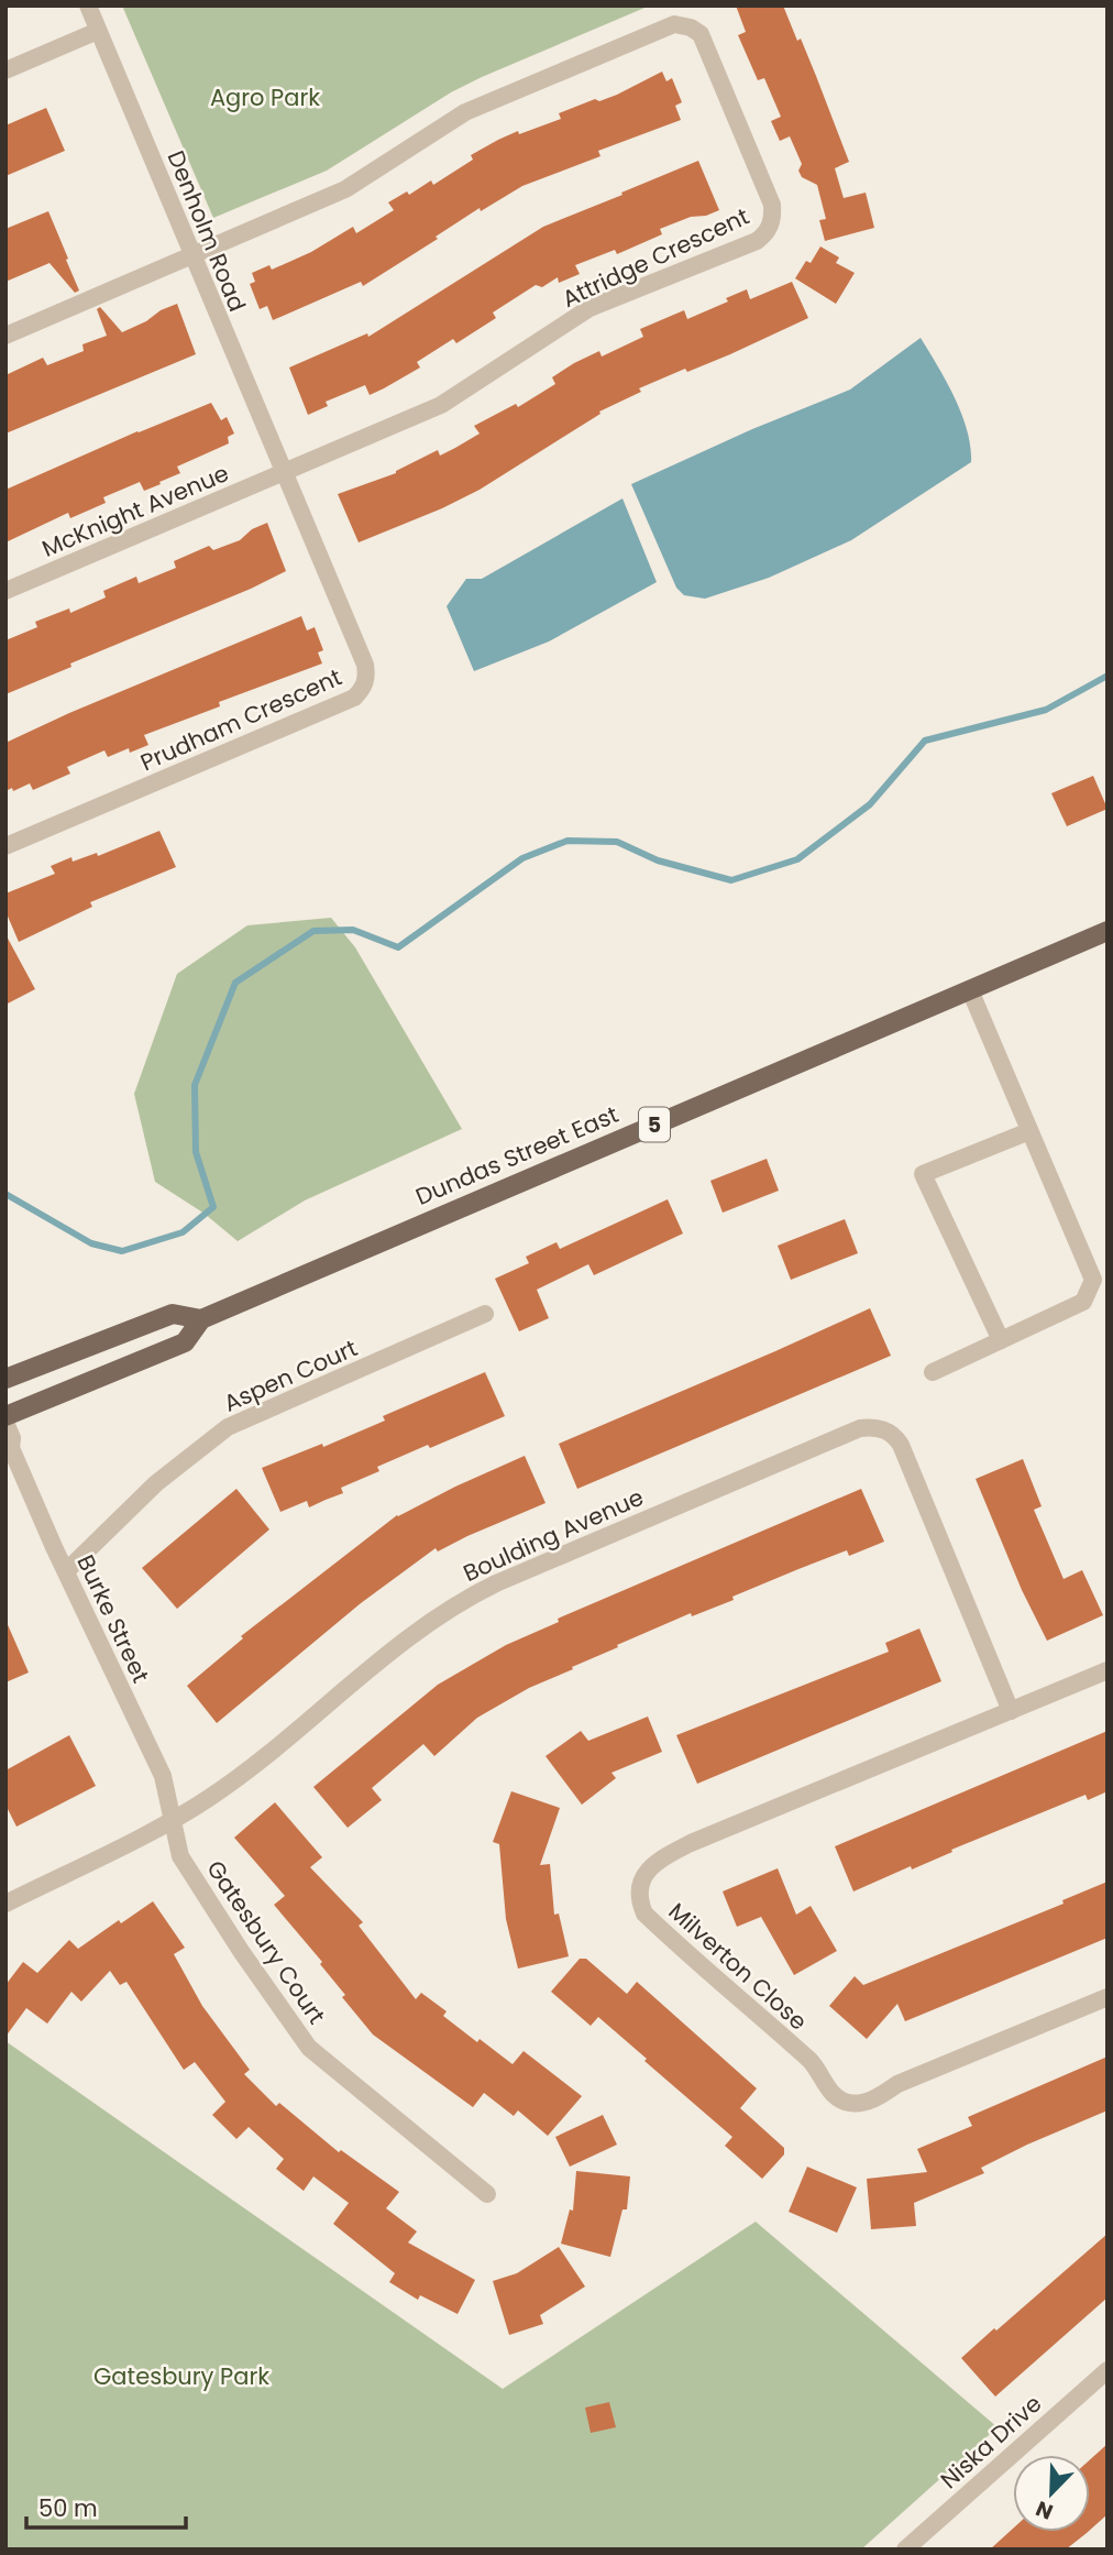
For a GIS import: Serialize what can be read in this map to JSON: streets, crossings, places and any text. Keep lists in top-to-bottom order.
{
  "streets": {
    "main road": ["5", "Dundas Street East"],
    "street": [
      "Denholm Road",
      "Attridge Crescent",
      "McKnight Avenue",
      "Prudham Crescent",
      "Aspen Court",
      "Boulding Avenue",
      "Burke Street",
      "Gatesbury Court",
      "Milverton Close",
      "Niska Drive"
    ]
  },
  "crossings": [
    ["Denholm Road", "Attridge Crescent"],
    ["Denholm Road", "McKnight Avenue"],
    ["Denholm Road", "Prudham Crescent"],
    ["Attridge Crescent", "McKnight Avenue"],
    ["Attridge Crescent", "Prudham Crescent"],
    ["McKnight Avenue", "Prudham Crescent"],
    ["Aspen Court", "Burke Street"],
    ["Boulding Avenue", "Burke Street"],
    ["Boulding Avenue", "Gatesbury Court"],
    ["Boulding Avenue", "Milverton Close"],
    ["Burke Street", "Gatesbury Court"]
  ],
  "parks": ["Agro Park", "Gatesbury Park"],
  "scale_bar": "50 m",
  "north": "bottom left"
}
